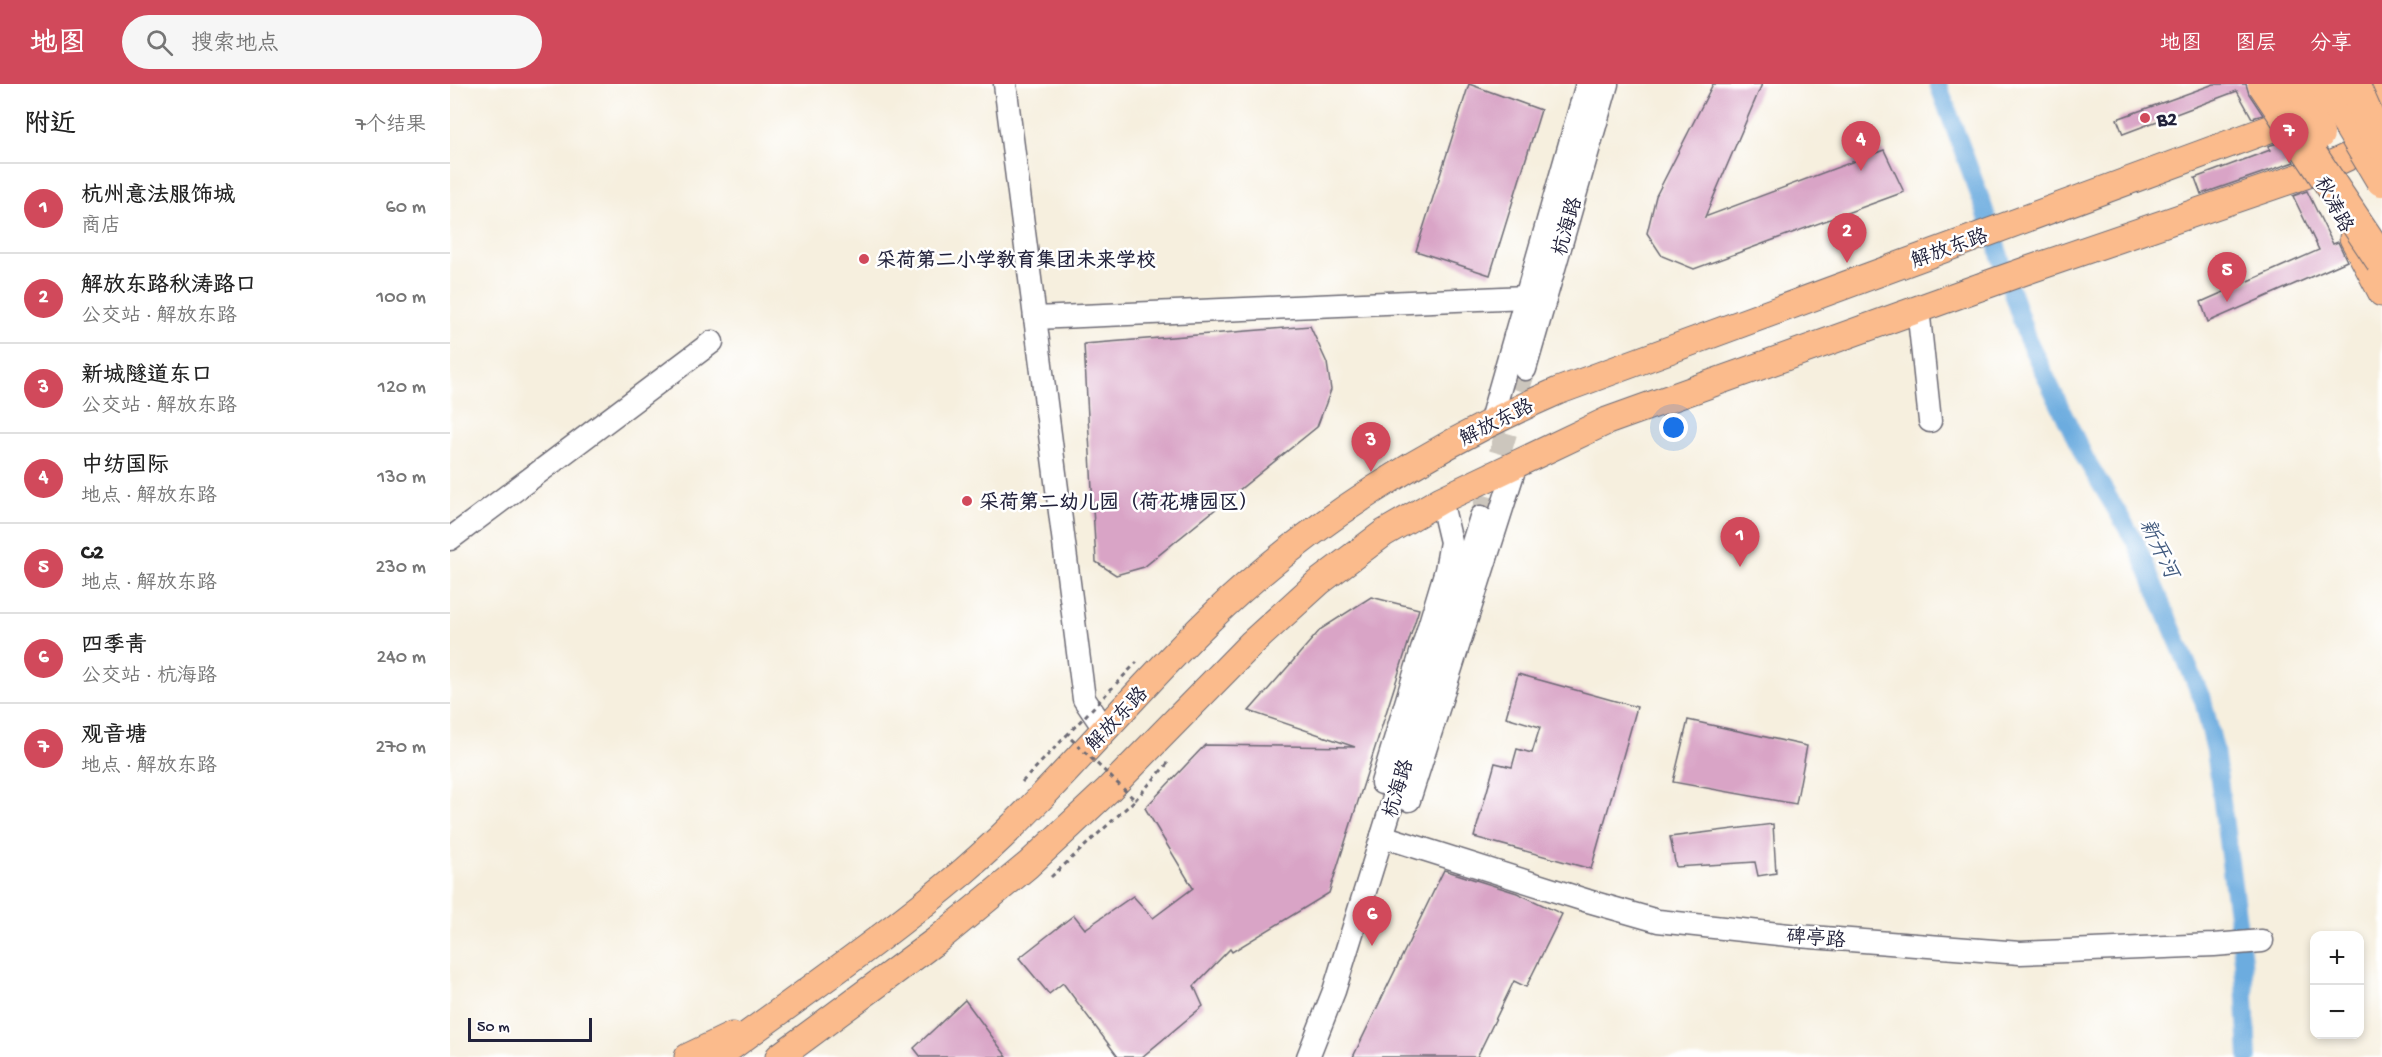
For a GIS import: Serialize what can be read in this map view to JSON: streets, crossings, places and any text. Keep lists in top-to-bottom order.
{
  "streets": {
    "main road": ["秋涛路", "解放东路"],
    "street": ["杭海路", "碑亭路"]
  },
  "crossings": [
    ["秋涛路", "解放东路"],
    ["杭海路", "碑亭路"]
  ],
  "water": ["新开河"],
  "places": ["B2", "采荷第二小学教育集团未来学校", "采荷第二幼儿园（荷花塘园区）"],
  "scale_bar": "50 m",
  "page": {
    "header": "地图",
    "search": "搜索地点",
    "nav": ["地图", "图层", "分享"],
    "heading": ["附近", "7个结果"],
    "pins": [
      "7",
      "4",
      "2",
      "5",
      "3",
      "1",
      "6"
    ],
    "list": [
      {
        "mark": "1",
        "name": "杭州意法服饰城",
        "note": "商店",
        "value": "60 m"
      },
      {
        "mark": "2",
        "name": "解放东路秋涛路口",
        "note": "公交站 · 解放东路",
        "value": "100 m"
      },
      {
        "mark": "3",
        "name": "新城隧道东口",
        "note": "公交站 · 解放东路",
        "value": "120 m"
      },
      {
        "mark": "4",
        "name": "中纺国际",
        "note": "地点 · 解放东路",
        "value": "130 m"
      },
      {
        "mark": "5",
        "name": "C2",
        "note": "地点 · 解放东路",
        "value": "230 m"
      },
      {
        "mark": "6",
        "name": "四季青",
        "note": "公交站 · 杭海路",
        "value": "240 m"
      },
      {
        "mark": "7",
        "name": "观音塘",
        "note": "地点 · 解放东路",
        "value": "270 m"
      }
    ],
    "map_buttons": ["+", "−"],
    "scale": "50 m"
  }
}
